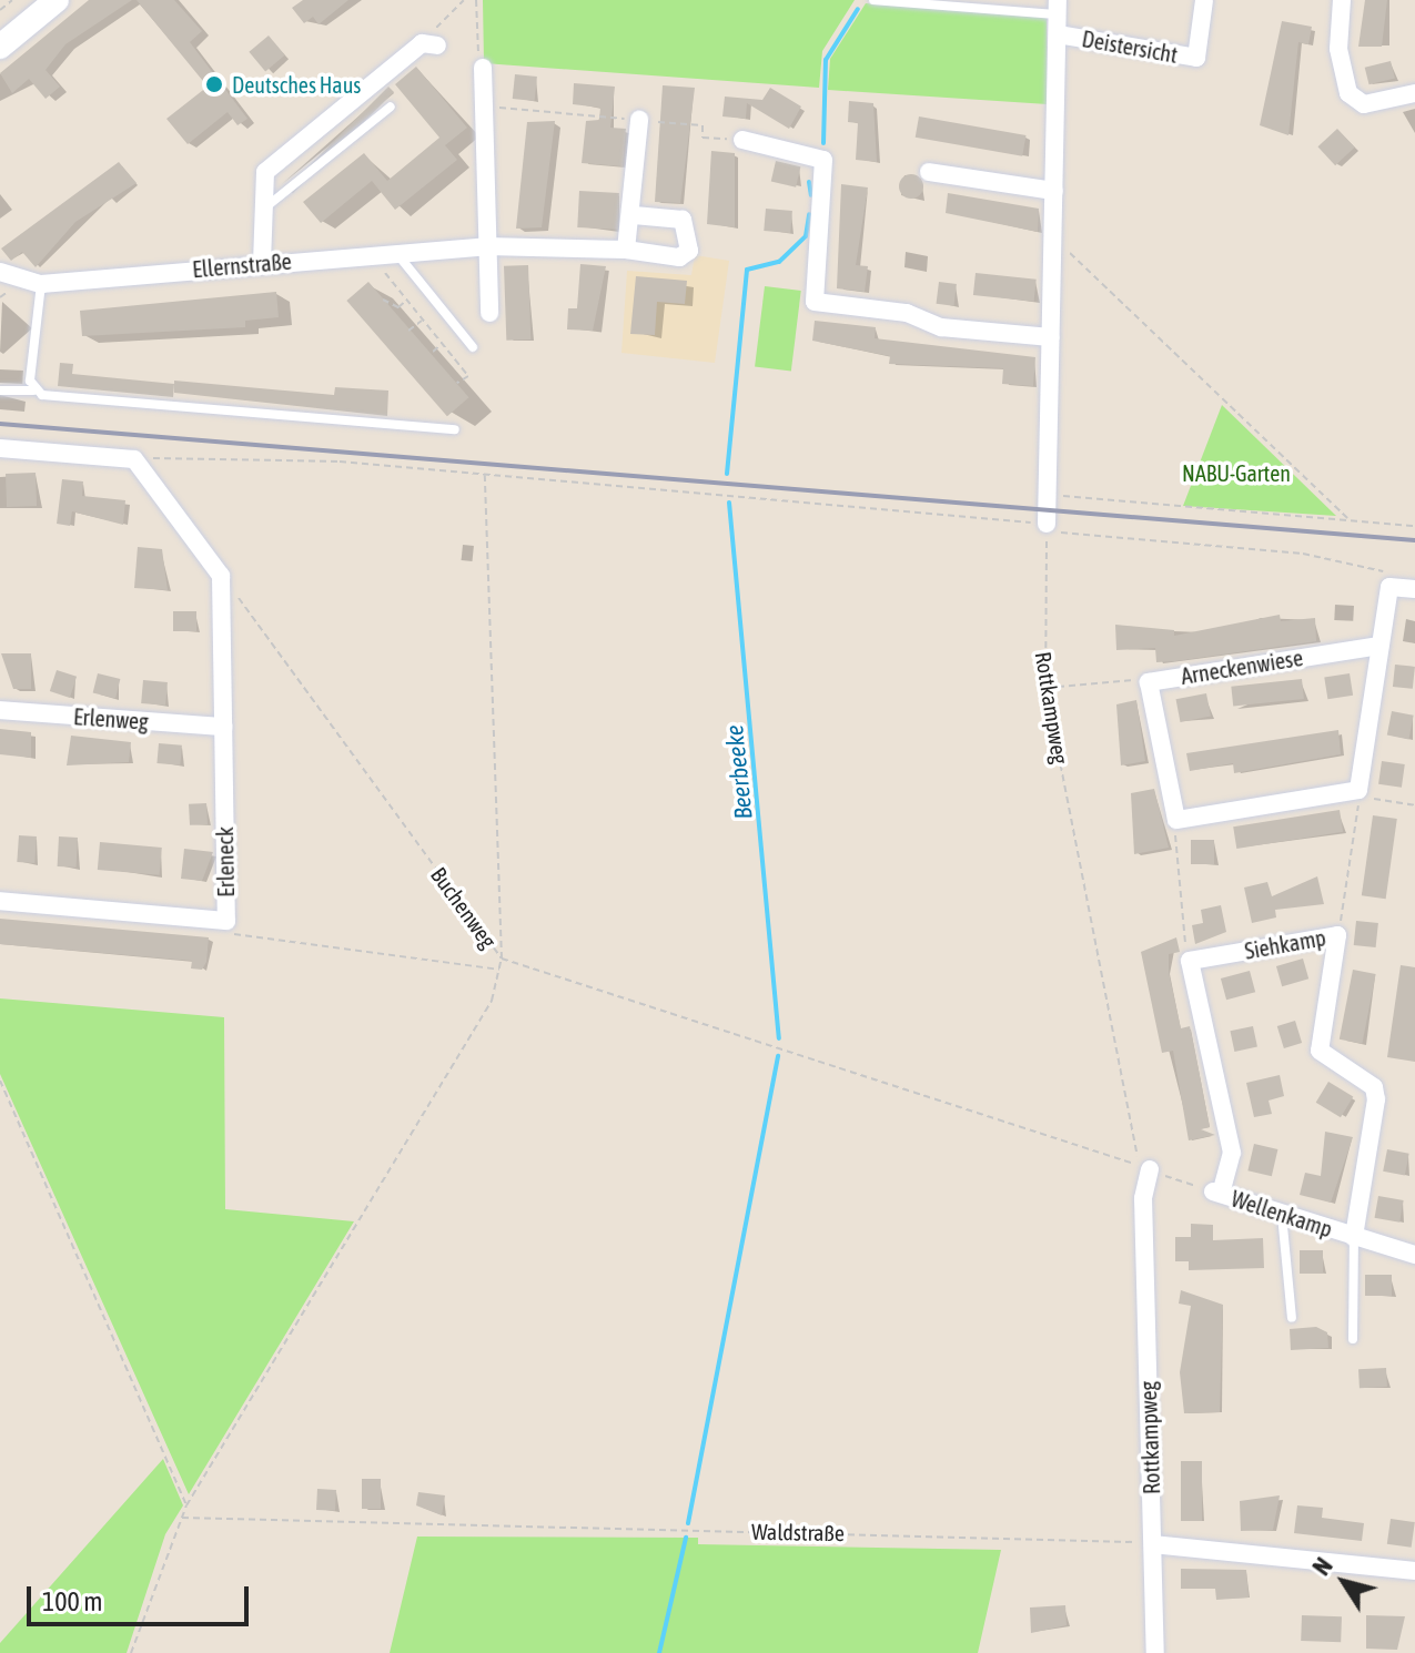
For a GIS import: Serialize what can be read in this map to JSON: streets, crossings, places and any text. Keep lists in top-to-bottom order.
{
  "streets": {
    "street": [
      "Deistersicht",
      "Ellernstraße",
      "Arneckenwiese",
      "Rottkampweg",
      "Erlenweg",
      "Erleneck",
      "Siehkamp",
      "Wellenkamp"
    ],
    "path": ["Buchenweg", "Waldstraße"]
  },
  "crossings": [
    ["Rottkampweg", "Buchenweg"],
    ["Rottkampweg", "Wellenkamp"],
    ["Rottkampweg", "Waldstraße"],
    ["Erlenweg", "Erleneck"],
    ["Erleneck", "Buchenweg"],
    ["Buchenweg", "Wellenkamp"],
    ["Siehkamp", "Wellenkamp"]
  ],
  "water": ["Beerbeeke"],
  "parks": ["NABU-Garten"],
  "places": ["Deutsches Haus"],
  "scale_bar": "100 m",
  "north": "top left"
}
